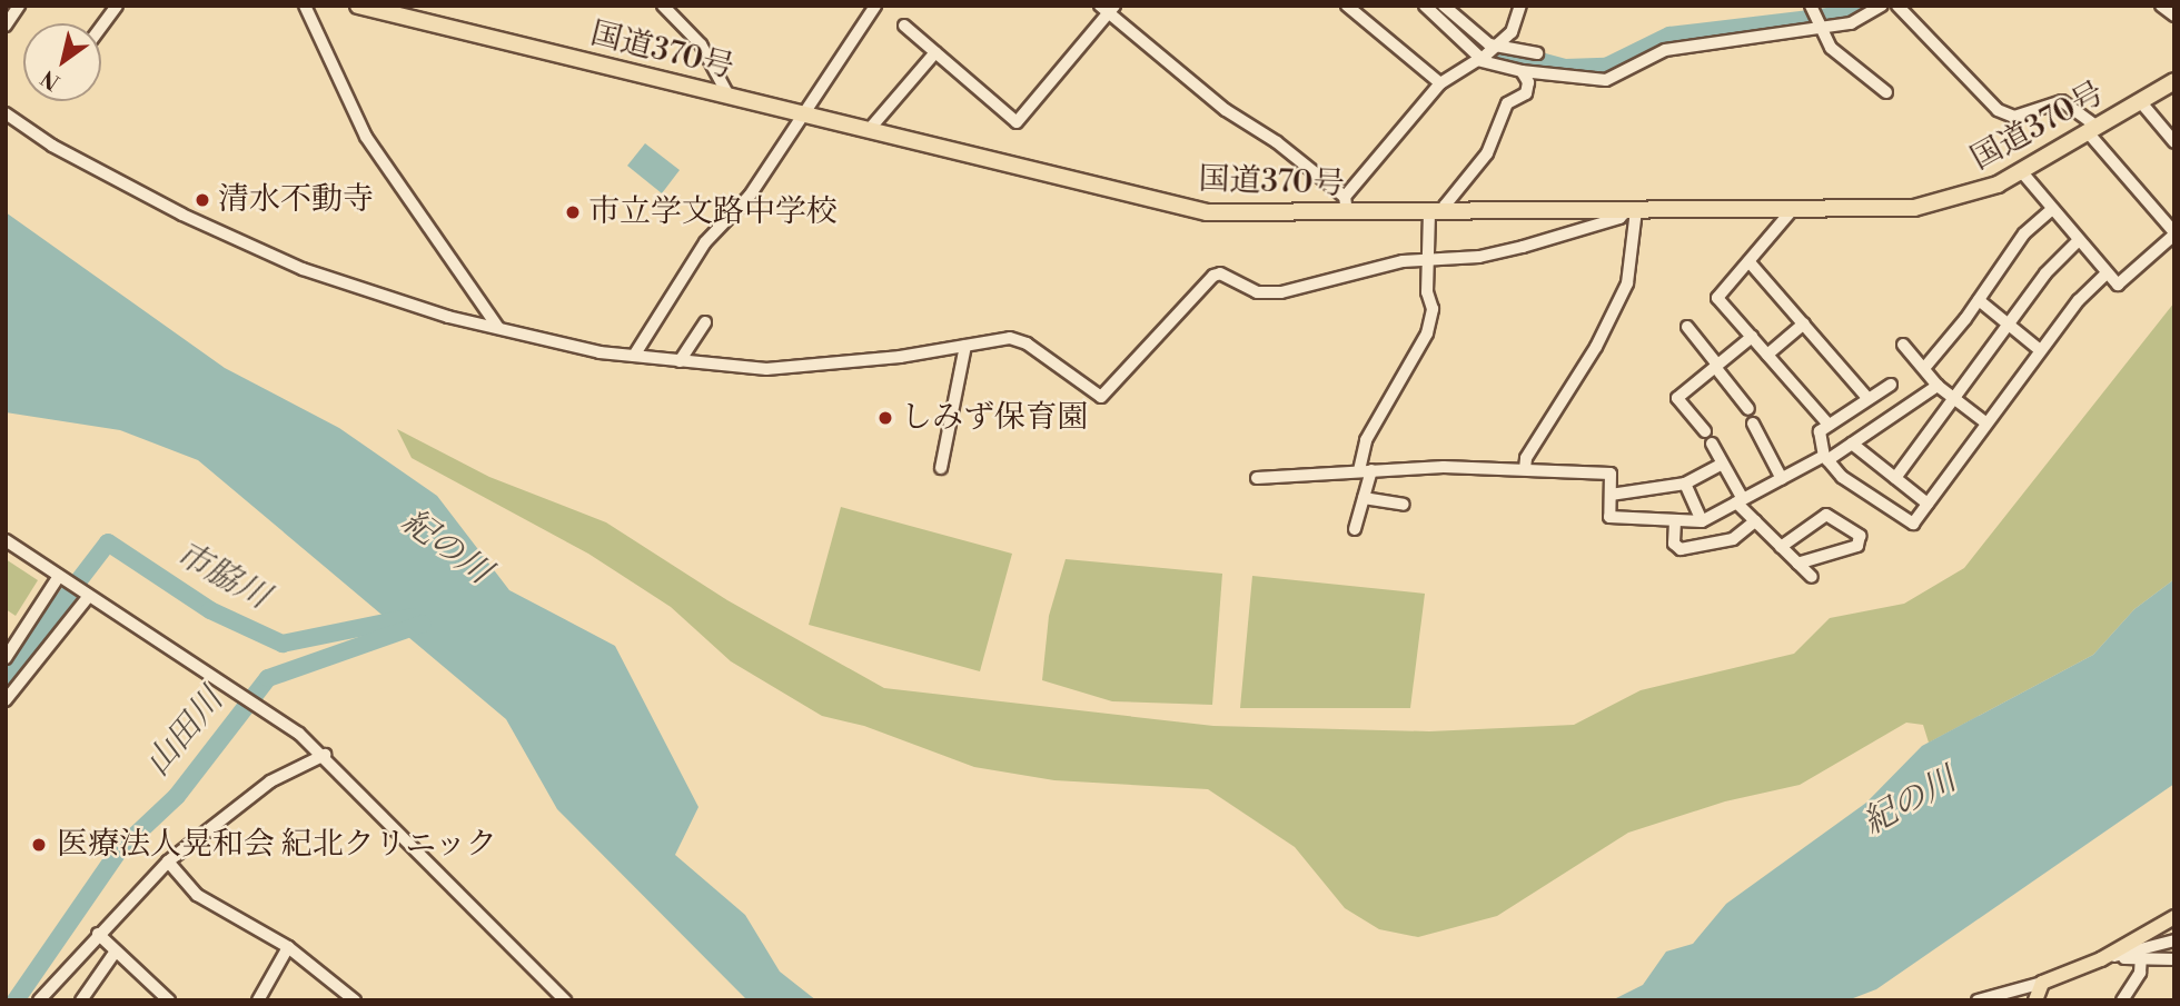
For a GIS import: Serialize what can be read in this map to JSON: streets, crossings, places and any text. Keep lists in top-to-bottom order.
{
  "streets": {
    "highway": ["国道370号"]
  },
  "water": ["紀の川", "市脇川", "山田川"],
  "places": [
    "清水不動寺",
    "市立学文路中学校",
    "しみず保育園",
    "医療法人晃和会 紀北クリニック"
  ],
  "north": "bottom left"
}
